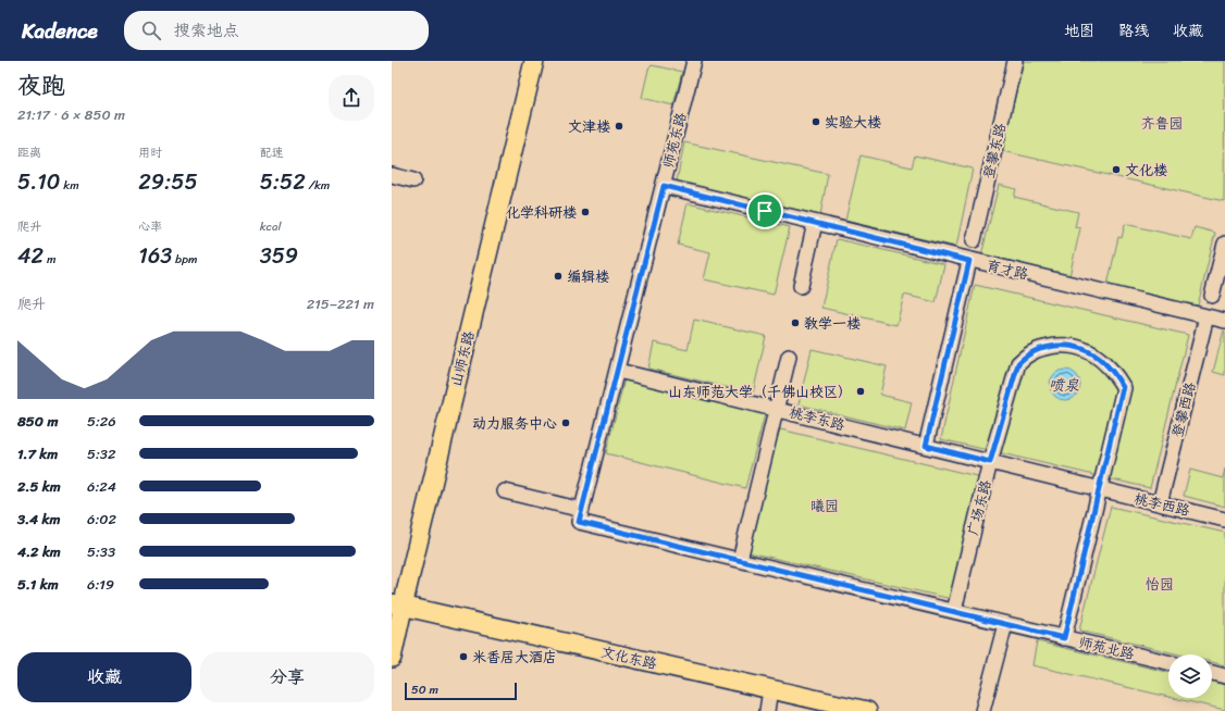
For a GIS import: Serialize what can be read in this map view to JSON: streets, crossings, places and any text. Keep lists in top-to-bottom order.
{
  "streets": {
    "main road": ["山师东路", "文化东路"],
    "lane": [
      "师苑东路",
      "登攀东路",
      "育才路",
      "登攀西路",
      "桃李东路",
      "桃李西路",
      "广场东路",
      "师苑北路"
    ]
  },
  "crossings": [
    ["师苑东路", "育才路"],
    ["师苑东路", "桃李东路"],
    ["师苑东路", "师苑北路"],
    ["育才路", "登攀西路"],
    ["山师东路", "文化东路"],
    ["登攀西路", "桃李西路"],
    ["桃李东路", "桃李西路"],
    ["桃李东路", "广场东路"],
    ["桃李西路", "广场东路"],
    ["广场东路", "师苑北路"]
  ],
  "water": ["喷泉"],
  "parks": ["齐鲁园", "曦园", "怡园"],
  "places": [
    "实验大楼",
    "文津楼",
    "文化楼",
    "化学科研楼",
    "编辑楼",
    "教学一楼",
    "山东师范大学（千佛山校区）",
    "动力服务中心",
    "米香居大酒店"
  ],
  "scale_bar": "50 m",
  "page": {
    "header": "Kadence",
    "search": "搜索地点",
    "nav": ["地图", "路线", "收藏"],
    "heading": ["夜跑", "21:17 · 6 × 850 m"],
    "stats": [
      ["距离", "5.10 km"],
      ["用时", "29:55"],
      ["配速", "5:52 /km"],
      ["爬升", "42 m"],
      ["心率", "163 bpm"],
      ["kcal", "359"]
    ],
    "chart": ["爬升", "215–221 m"],
    "list": [
      {
        "name": "850 m",
        "note": "5:26"
      },
      {
        "name": "1.7 km",
        "note": "5:32"
      },
      {
        "name": "2.5 km",
        "note": "6:24"
      },
      {
        "name": "3.4 km",
        "note": "6:02"
      },
      {
        "name": "4.2 km",
        "note": "5:33"
      },
      {
        "name": "5.1 km",
        "note": "6:19"
      }
    ],
    "buttons": ["收藏", "分享"],
    "scale": "50 m"
  }
}
